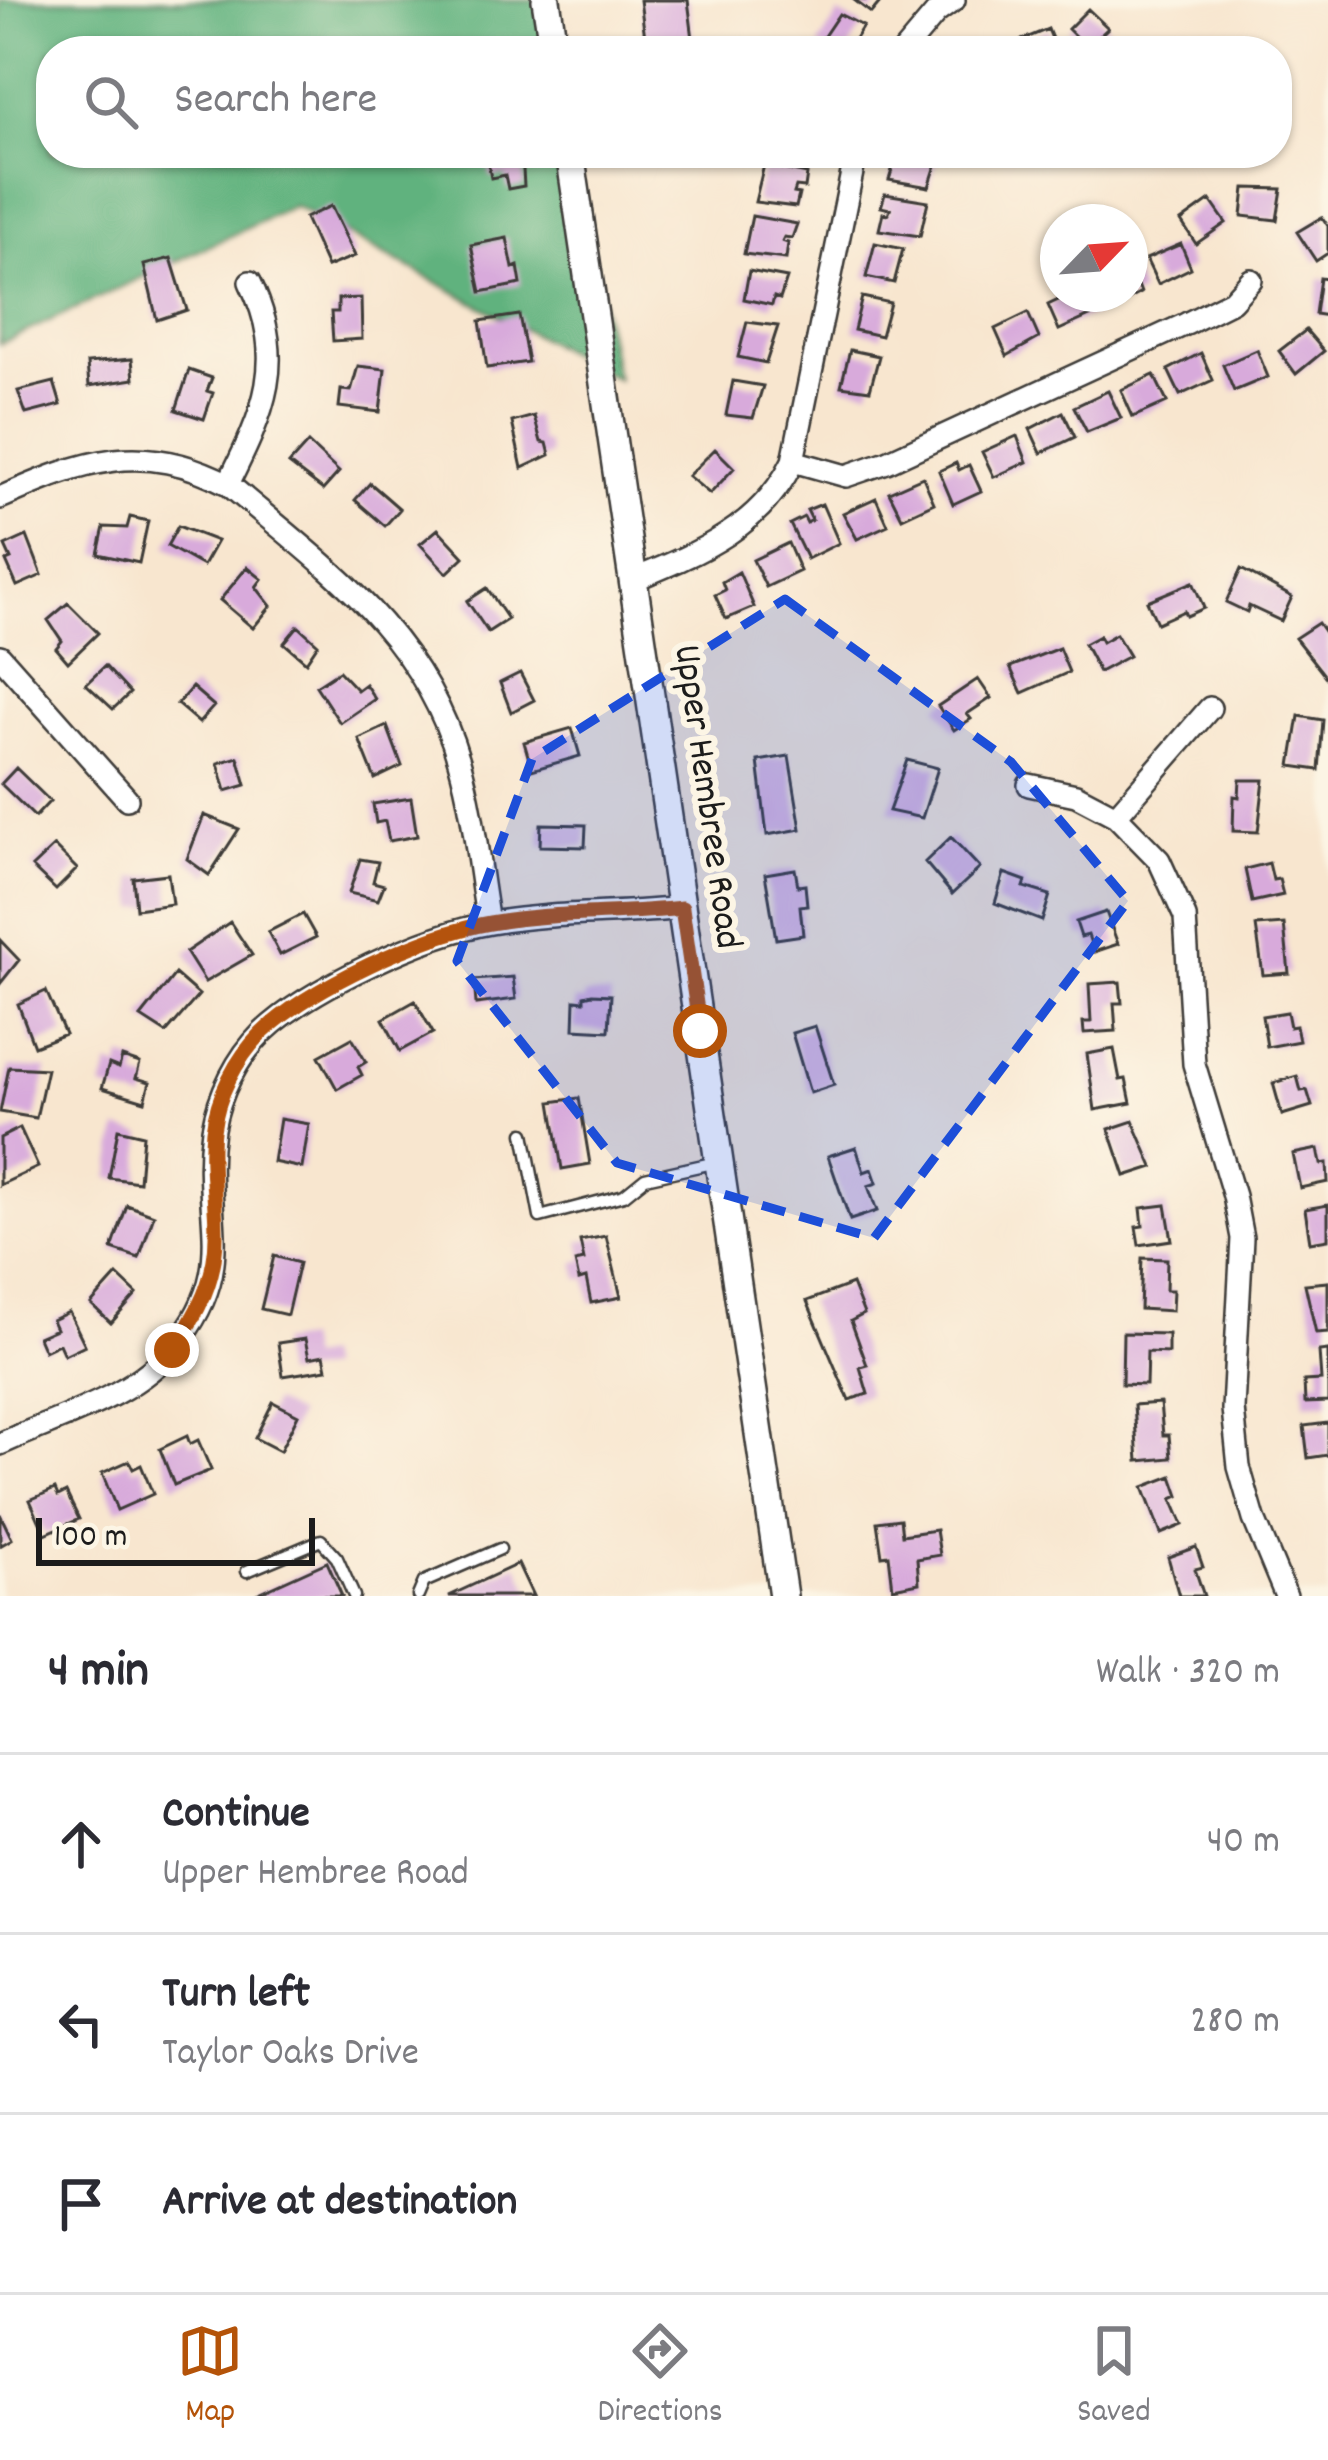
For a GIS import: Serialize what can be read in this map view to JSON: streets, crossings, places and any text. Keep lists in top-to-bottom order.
{
  "streets": {
    "street": ["Upper Hembree Road"]
  },
  "scale_bar": "100 m",
  "north": "top right",
  "page": {
    "search": "Search here",
    "scale": "100 m",
    "heading": ["4 min", "Walk · 320 m"],
    "list": [
      ["Continue", "Upper Hembree Road", "40 m"],
      ["Turn left", "Taylor Oaks Drive", "280 m"],
      "Arrive at destination"
    ],
    "nav": ["Map", "Directions", "Saved"]
  }
}
